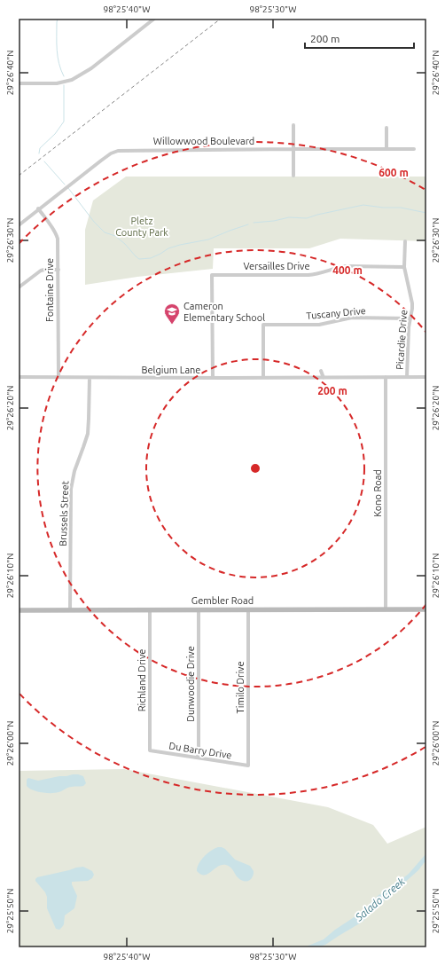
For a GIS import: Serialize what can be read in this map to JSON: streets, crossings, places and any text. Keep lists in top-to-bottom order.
{
  "streets": {
    "main road": ["Gembler Road"],
    "street": [
      "Willowwood Boulevard",
      "Versailles Drive",
      "Fontaine Drive",
      "Tuscany Drive",
      "Picardie Drive",
      "Belgium Lane",
      "Kono Road",
      "Brussels Street",
      "Richland Drive",
      "Dunwoodie Drive",
      "Timilo Drive",
      "Du Barry Drive"
    ]
  },
  "crossings": [
    ["Willowwood Boulevard", "Fontaine Drive"],
    ["Versailles Drive", "Picardie Drive"],
    ["Versailles Drive", "Belgium Lane"],
    ["Fontaine Drive", "Belgium Lane"],
    ["Tuscany Drive", "Picardie Drive"],
    ["Tuscany Drive", "Belgium Lane"],
    ["Picardie Drive", "Belgium Lane"],
    ["Belgium Lane", "Kono Road"],
    ["Belgium Lane", "Brussels Street"],
    ["Kono Road", "Gembler Road"],
    ["Brussels Street", "Gembler Road"],
    ["Gembler Road", "Richland Drive"],
    ["Gembler Road", "Dunwoodie Drive"],
    ["Gembler Road", "Timilo Drive"],
    ["Richland Drive", "Du Barry Drive"],
    ["Dunwoodie Drive", "Du Barry Drive"],
    ["Timilo Drive", "Du Barry Drive"]
  ],
  "water": ["Salado Creek"],
  "parks": ["Pletz County Park"],
  "places": {
    "school or university": ["Cameron Elementary School"]
  },
  "scale_bar": "200 m",
  "coordinates": [
    "98°25'40\"W",
    "98°25'30\"W",
    "29°26'40\"N",
    "29°26'30\"N",
    "29°26'20\"N",
    "29°26'10\"N",
    "29°26'00\"N",
    "29°25'50\"N"
  ],
  "rings": ["600 m", "400 m", "200 m"]
}
